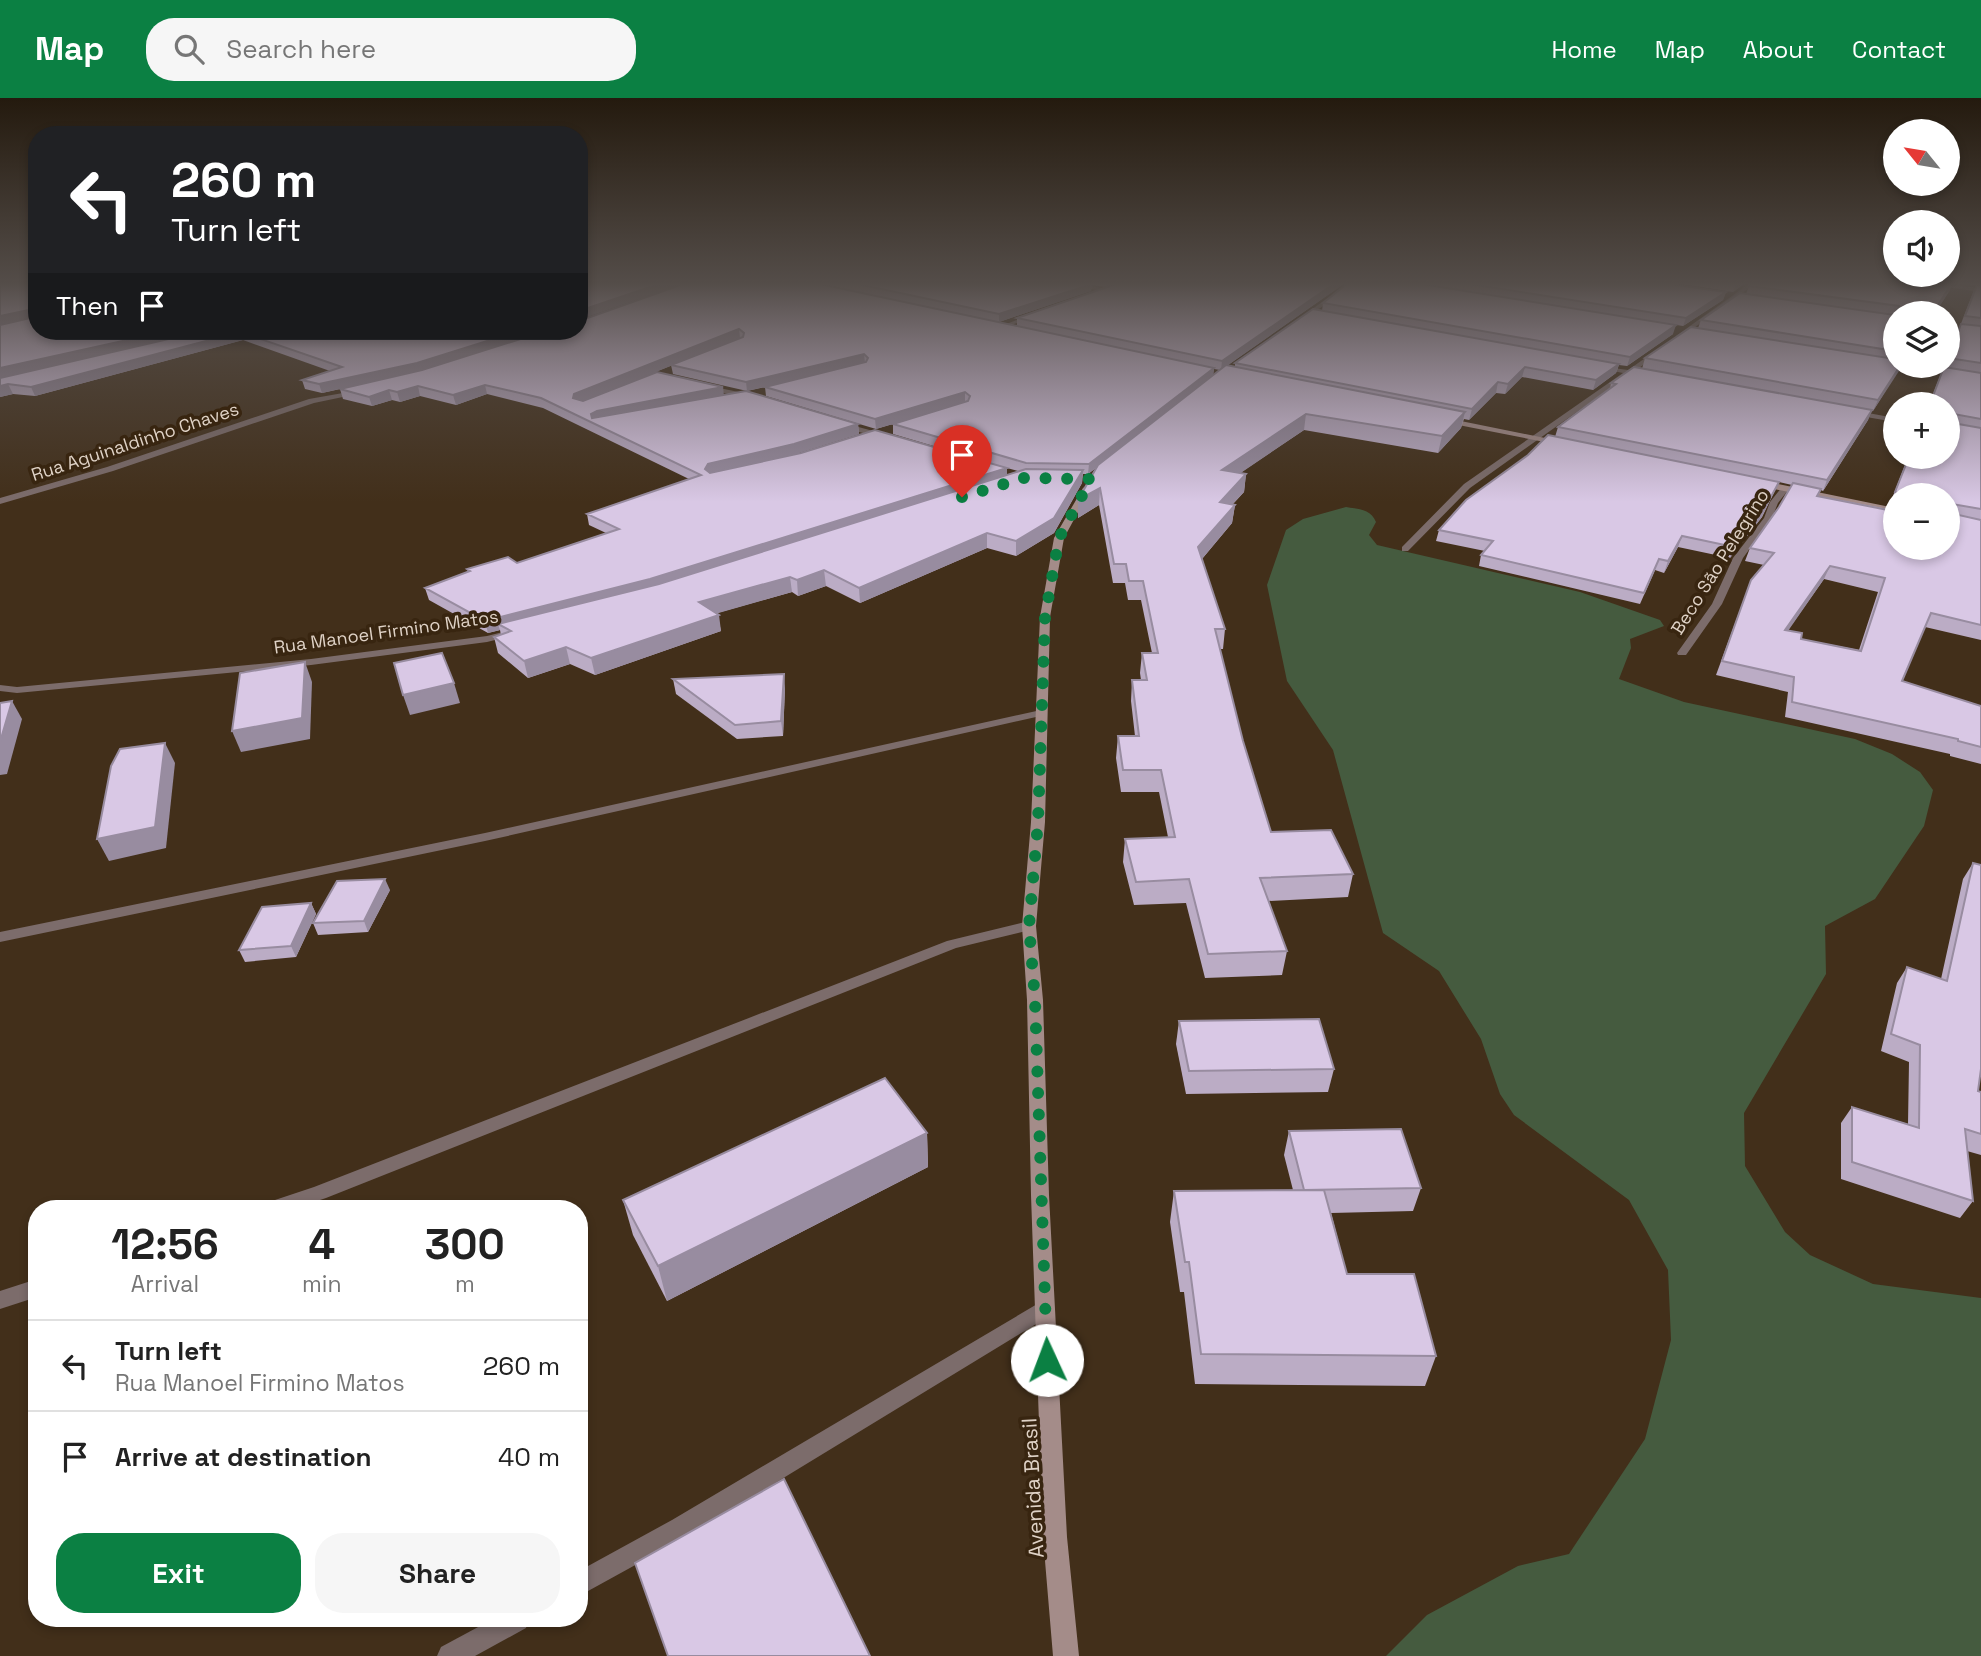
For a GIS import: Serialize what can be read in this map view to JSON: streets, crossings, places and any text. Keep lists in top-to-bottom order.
{
  "streets": {
    "street": [
      "Rua Aguinaldinho Chaves",
      "Beco São Pelegrino",
      "Rua Manoel Firmino Matos",
      "Avenida Brasil"
    ]
  },
  "north": "top left",
  "page": {
    "header": "Map",
    "search": "Search here",
    "nav": [
      "Home",
      "Map",
      "About",
      "Contact"
    ],
    "map_buttons": ["+", "−"],
    "turn": ["260 m", "Turn left"],
    "then": "Then",
    "eta": [
      "12:56",
      "Arrival",
      "4",
      "min",
      "300",
      "m"
    ],
    "list": [
      {
        "name": "Turn left",
        "note": "Rua Manoel Firmino Matos",
        "value": "260 m"
      },
      {
        "name": "Arrive at destination",
        "value": "40 m"
      }
    ],
    "buttons": ["Exit", "Share"]
  }
}
